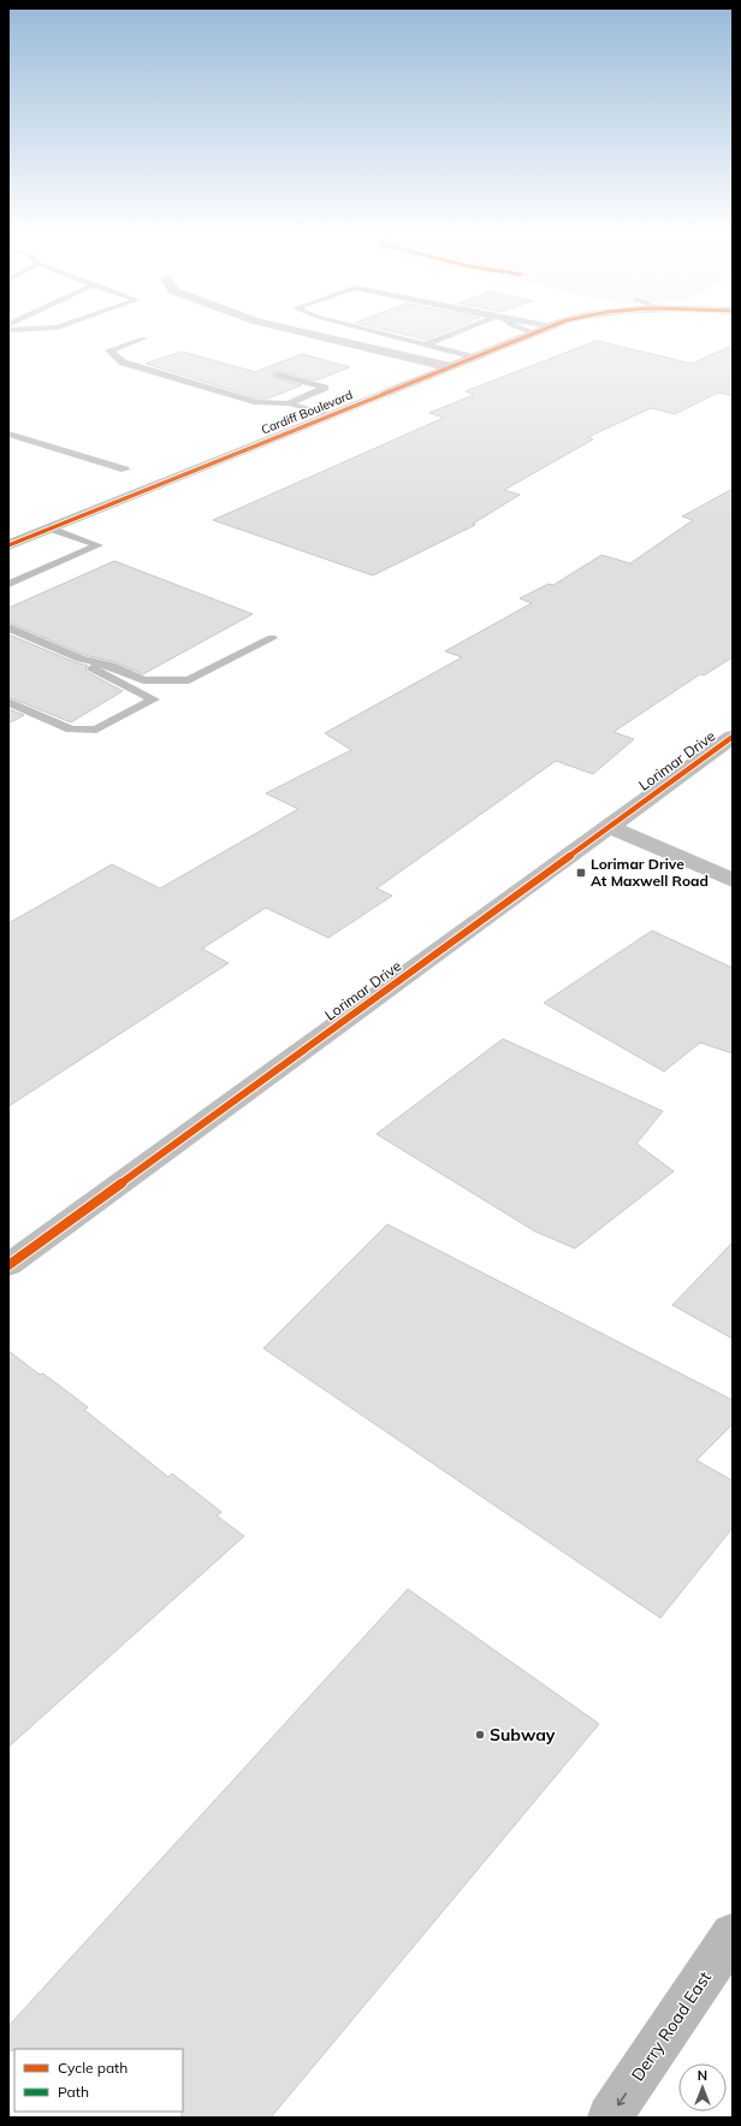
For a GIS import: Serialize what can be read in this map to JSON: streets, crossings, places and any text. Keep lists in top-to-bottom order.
{
  "streets": {
    "main road": ["Derry Road East"],
    "street": ["Cardiff Boulevard", "Lorimar Drive"]
  },
  "one_way": ["Derry Road East"],
  "places": {
    "transit": ["Lorimar Drive At Maxwell Road"],
    "other": ["Subway"]
  },
  "legend": ["Cycle path", "Path"],
  "north": "top"
}
